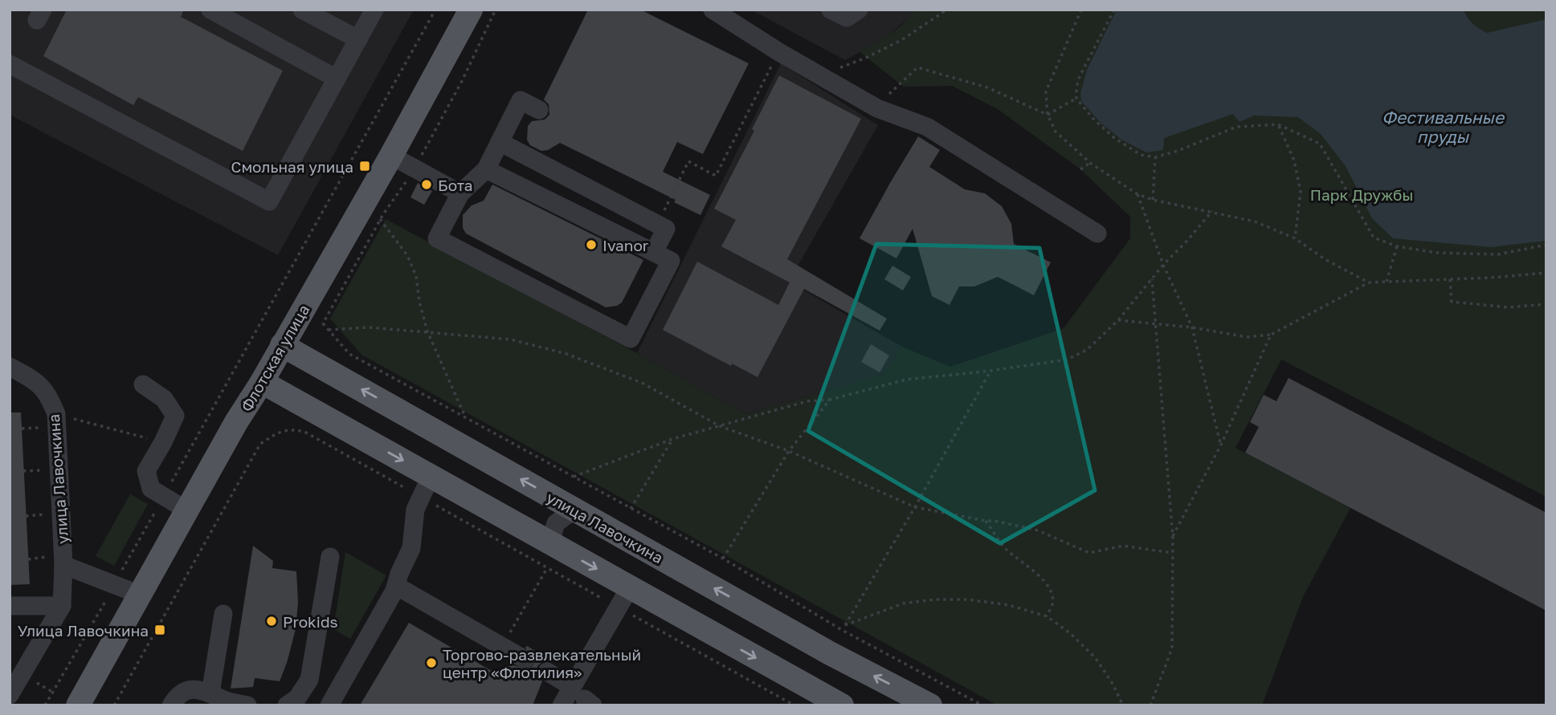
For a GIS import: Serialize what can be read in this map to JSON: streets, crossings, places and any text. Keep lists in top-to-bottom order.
{
  "streets": {
    "main road": ["Флотская улица", "улица Лавочкина"]
  },
  "crossings": [
    ["Флотская улица", "улица Лавочкина"]
  ],
  "water": ["Фестивальные пруды"],
  "parks": ["Парк Дружбы"],
  "places": {
    "transit": ["Смольная улица", "Улица Лавочкина"],
    "other": [
      "Бота",
      "Ivanor",
      "Prokids",
      "Торгово-развлекательный центр «Флотилия»"
    ]
  }
}
